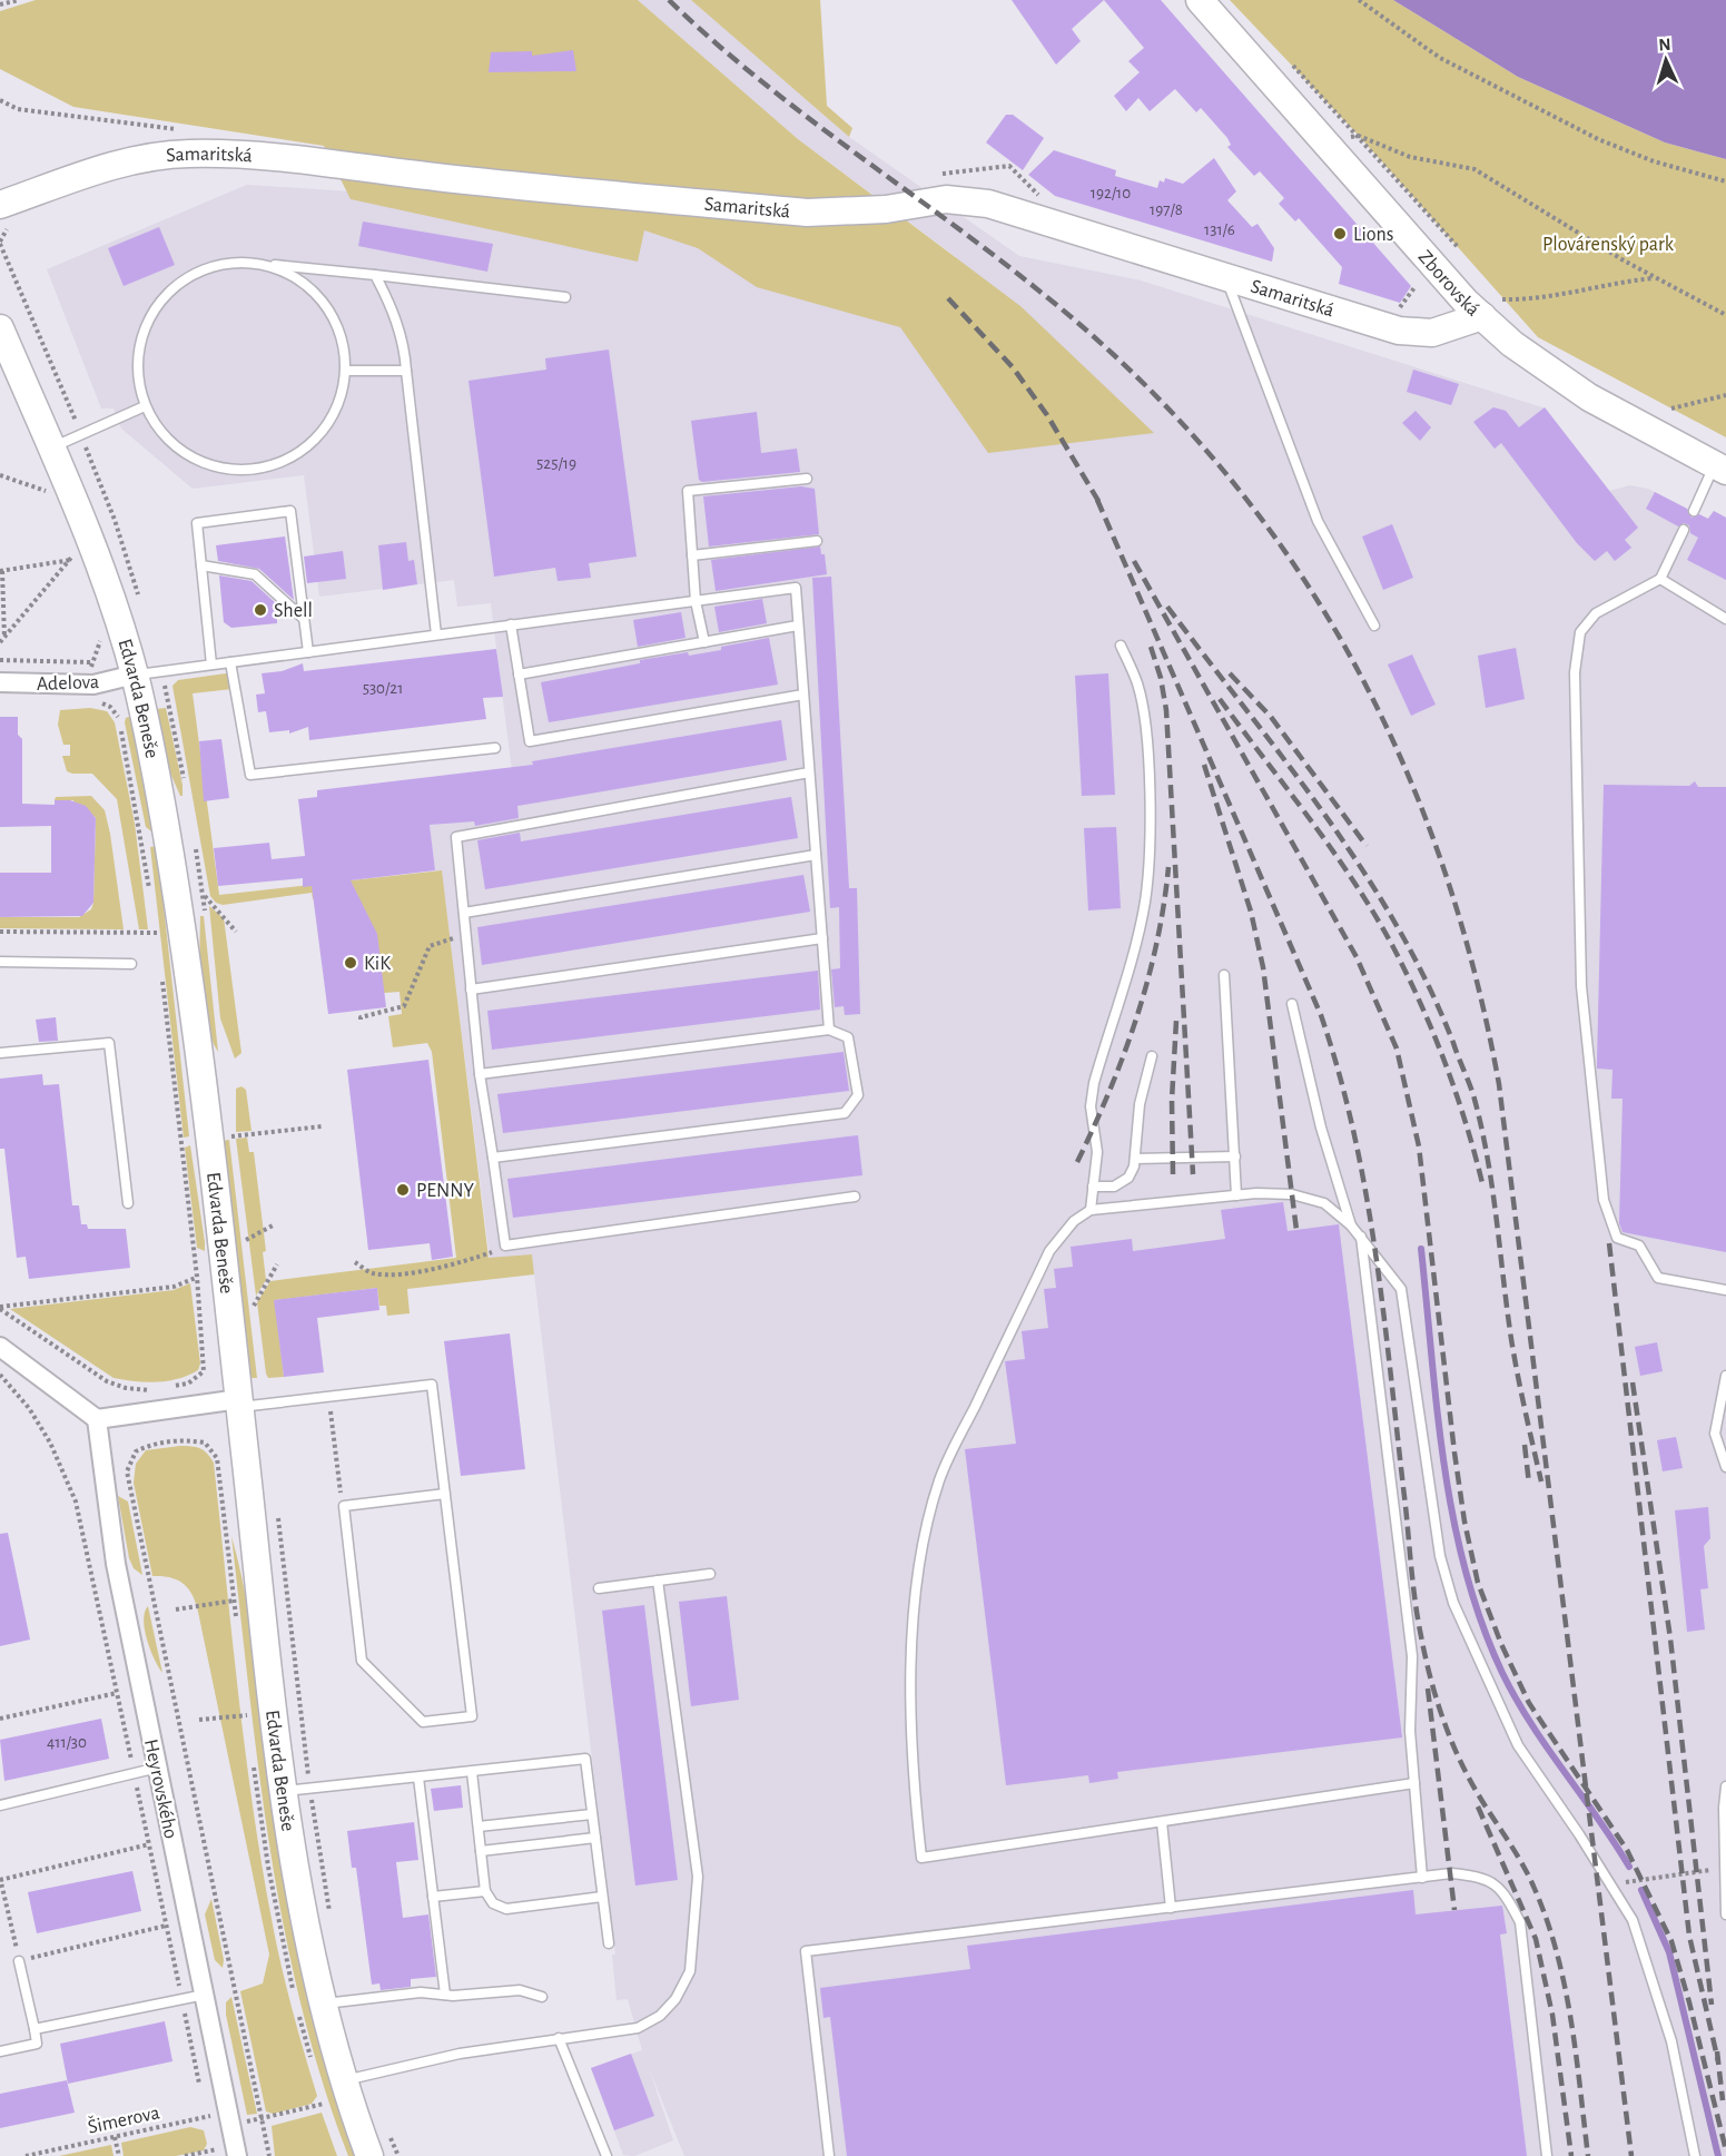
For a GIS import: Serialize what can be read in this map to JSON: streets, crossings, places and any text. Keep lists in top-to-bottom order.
{
  "streets": {
    "street": [
      "Samaritská",
      "Zborovská",
      "Adelova",
      "Edvarda Beneše",
      "Heyrovského"
    ],
    "path": ["Šimerova"]
  },
  "crossings": [
    ["Samaritská", "Zborovská"],
    ["Adelova", "Edvarda Beneše"],
    ["Heyrovského", "Šimerova"]
  ],
  "parks": ["Plovárenský park"],
  "places": [
    "Lions",
    "Shell",
    "KiK",
    "PENNY"
  ],
  "house_numbers": [
    "192/10",
    "197/8",
    "131/6",
    "525/19",
    "530/21",
    "411/30"
  ],
  "north": "top"
}
